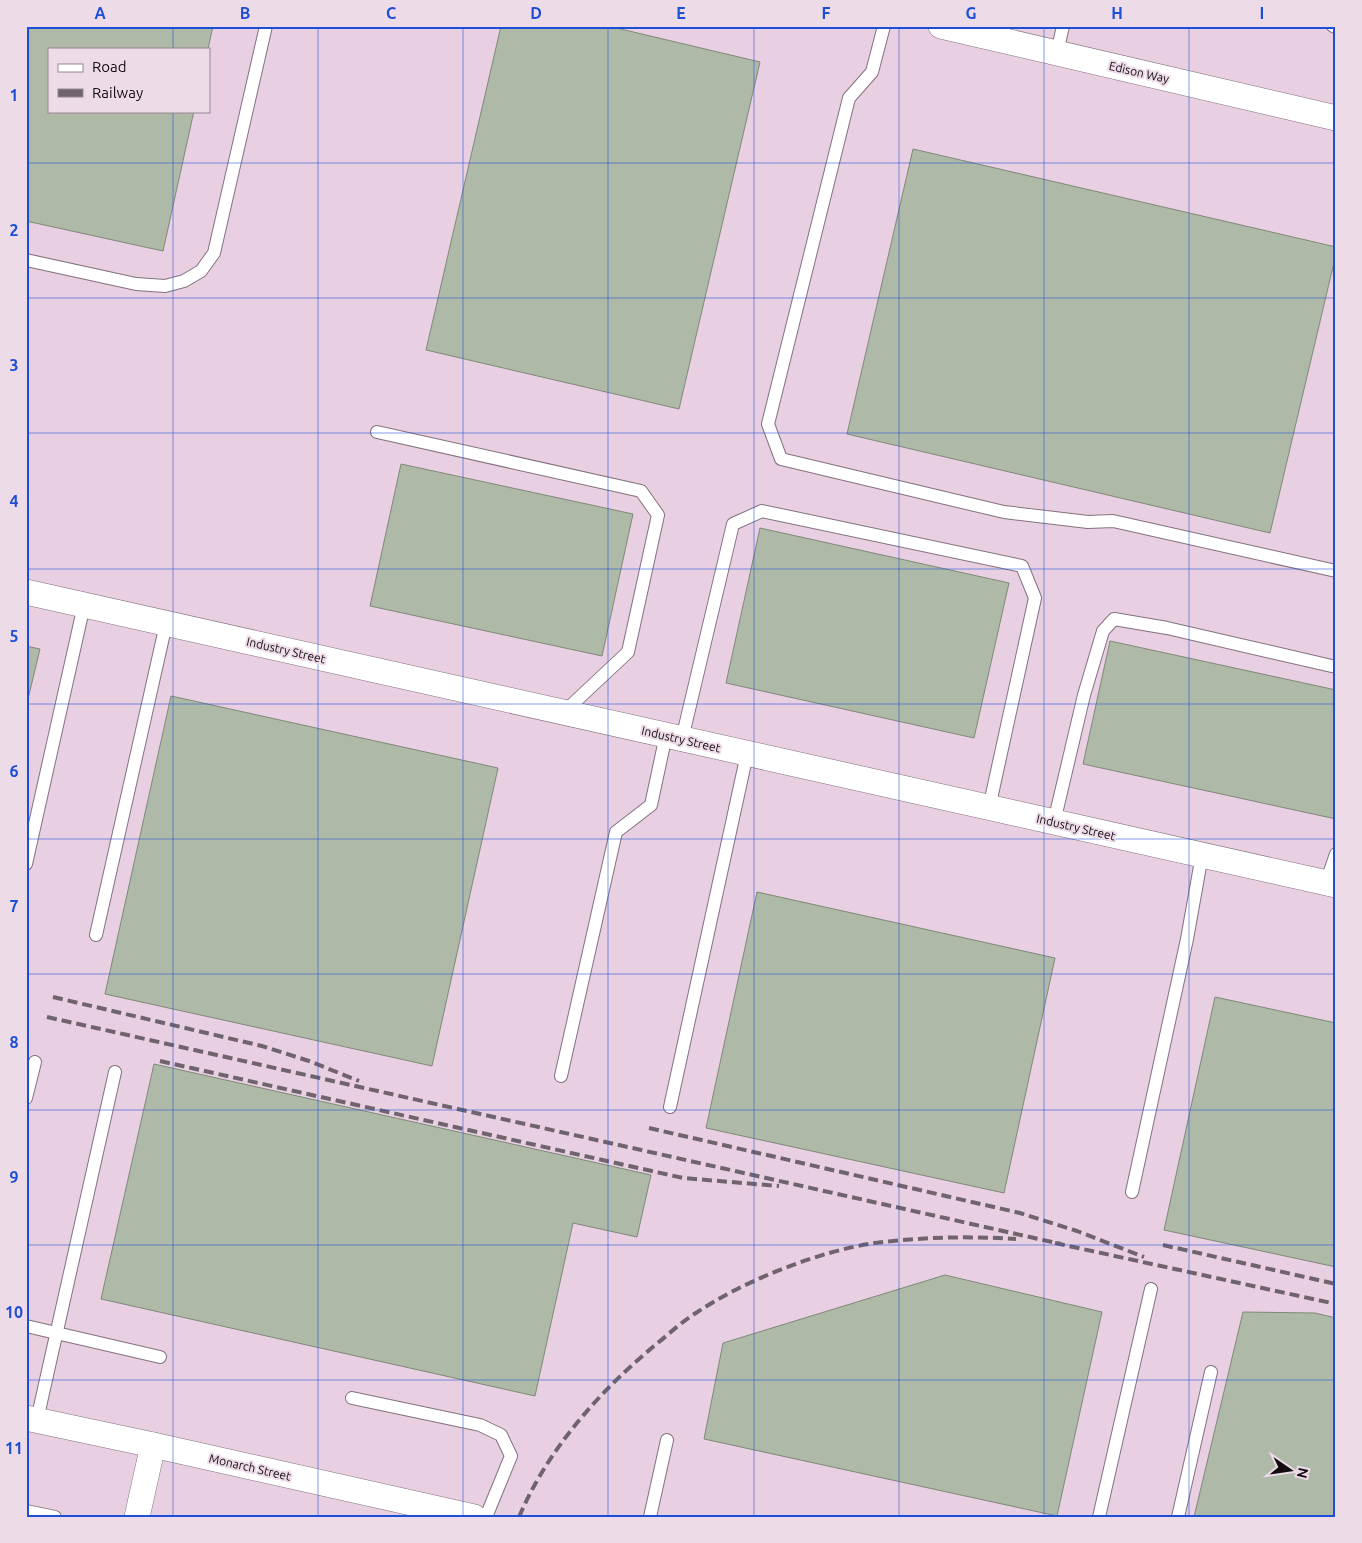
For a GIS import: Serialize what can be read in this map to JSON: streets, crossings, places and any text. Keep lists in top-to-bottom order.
{
  "streets": {
    "street": ["Edison Way", "Industry Street", "Monarch Street"]
  },
  "legend": ["Road", "Railway"],
  "north": "right",
  "grid": {
    "columns": [
      "A",
      "B",
      "C",
      "D",
      "E",
      "F",
      "G",
      "H",
      "I"
    ],
    "rows": [
      "1",
      "2",
      "3",
      "4",
      "5",
      "6",
      "7",
      "8",
      "9",
      "10",
      "11"
    ]
  }
}
